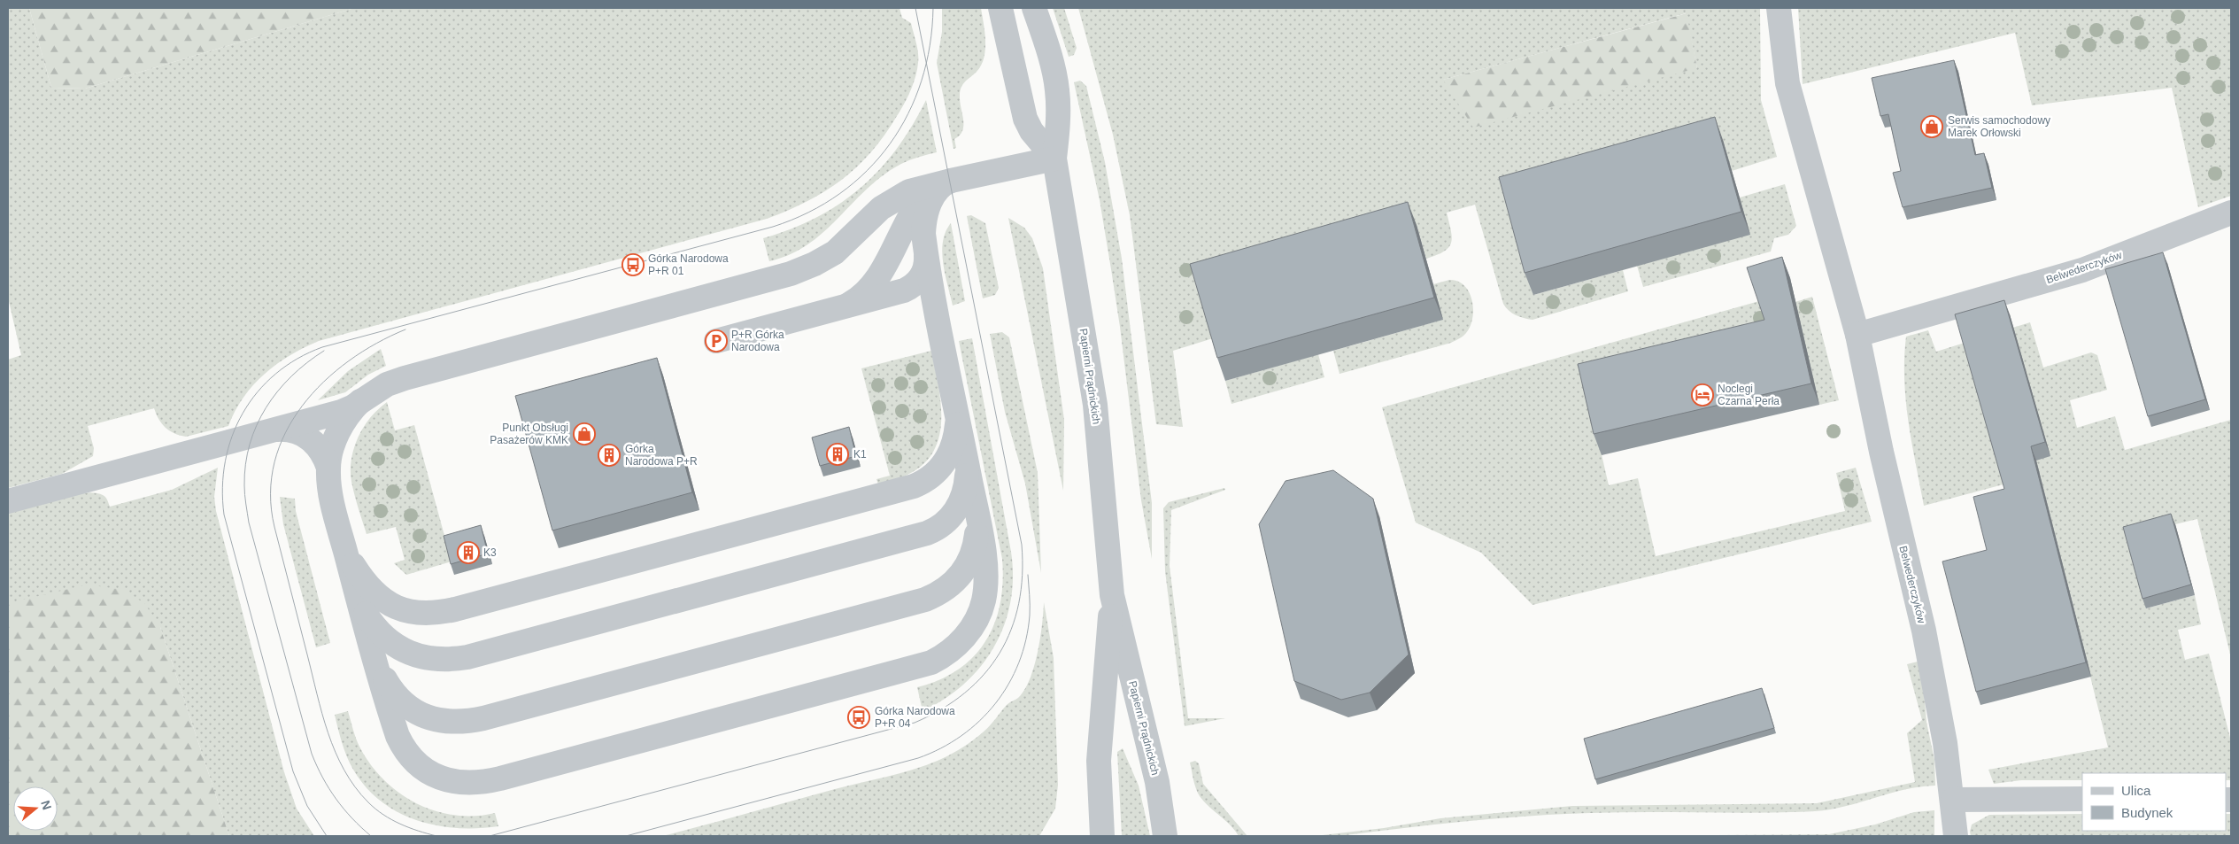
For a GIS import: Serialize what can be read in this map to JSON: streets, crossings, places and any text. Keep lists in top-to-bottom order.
{
  "streets": {
    "street": ["Belwederczyków", "Papierni Prądnickich"]
  },
  "places": {
    "shop": ["Serwis samochodowy Marek Orłowski", "Punkt Obsługi Pasażerów KMK"],
    "bus stop": ["Górka Narodowa P+R 01", "Górka Narodowa P+R 04"],
    "parking": ["P+R Górka Narodowa"],
    "hotel": ["Noclegi Czarna Perła"],
    "building": ["K1", "Górka Narodowa P+R", "K3"]
  },
  "legend": ["Ulica", "Budynek"],
  "north": "right"
}
